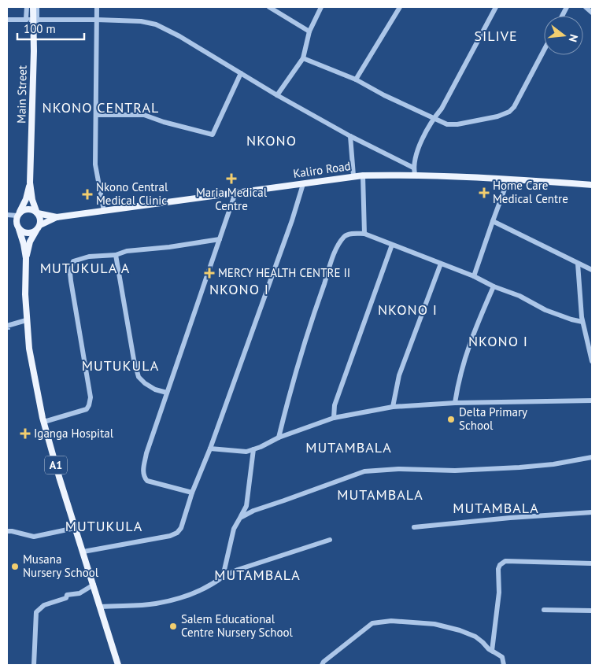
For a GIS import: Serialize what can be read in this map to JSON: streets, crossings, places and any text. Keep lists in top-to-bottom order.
{
  "streets": {
    "main road": ["Main Street", "Kaliro Road", "A1"]
  },
  "crossings": [
    ["Main Street", "A1"],
    ["Kaliro Road", "A1"]
  ],
  "districts": [
    "SILIVE",
    "NKONO CENTRAL",
    "NKONO",
    "MUTUKULA A",
    "NKONO I",
    "NKONO I",
    "NKONO I",
    "MUTUKULA",
    "MUTAMBALA",
    "MUTAMBALA",
    "MUTAMBALA",
    "MUTUKULA",
    "MUTAMBALA"
  ],
  "places": {
    "health": [
      "Maria Medical Centre",
      "Home Care Medical Centre",
      "Nkono Central Medical Clinic",
      "MERCY HEALTH CENTRE II",
      "Iganga Hospital"
    ],
    "other": ["Delta Primary School", "Musana Nursery School", "Salem Educational Centre Nursery School"]
  },
  "scale_bar": "100 m",
  "north": "right"
}
